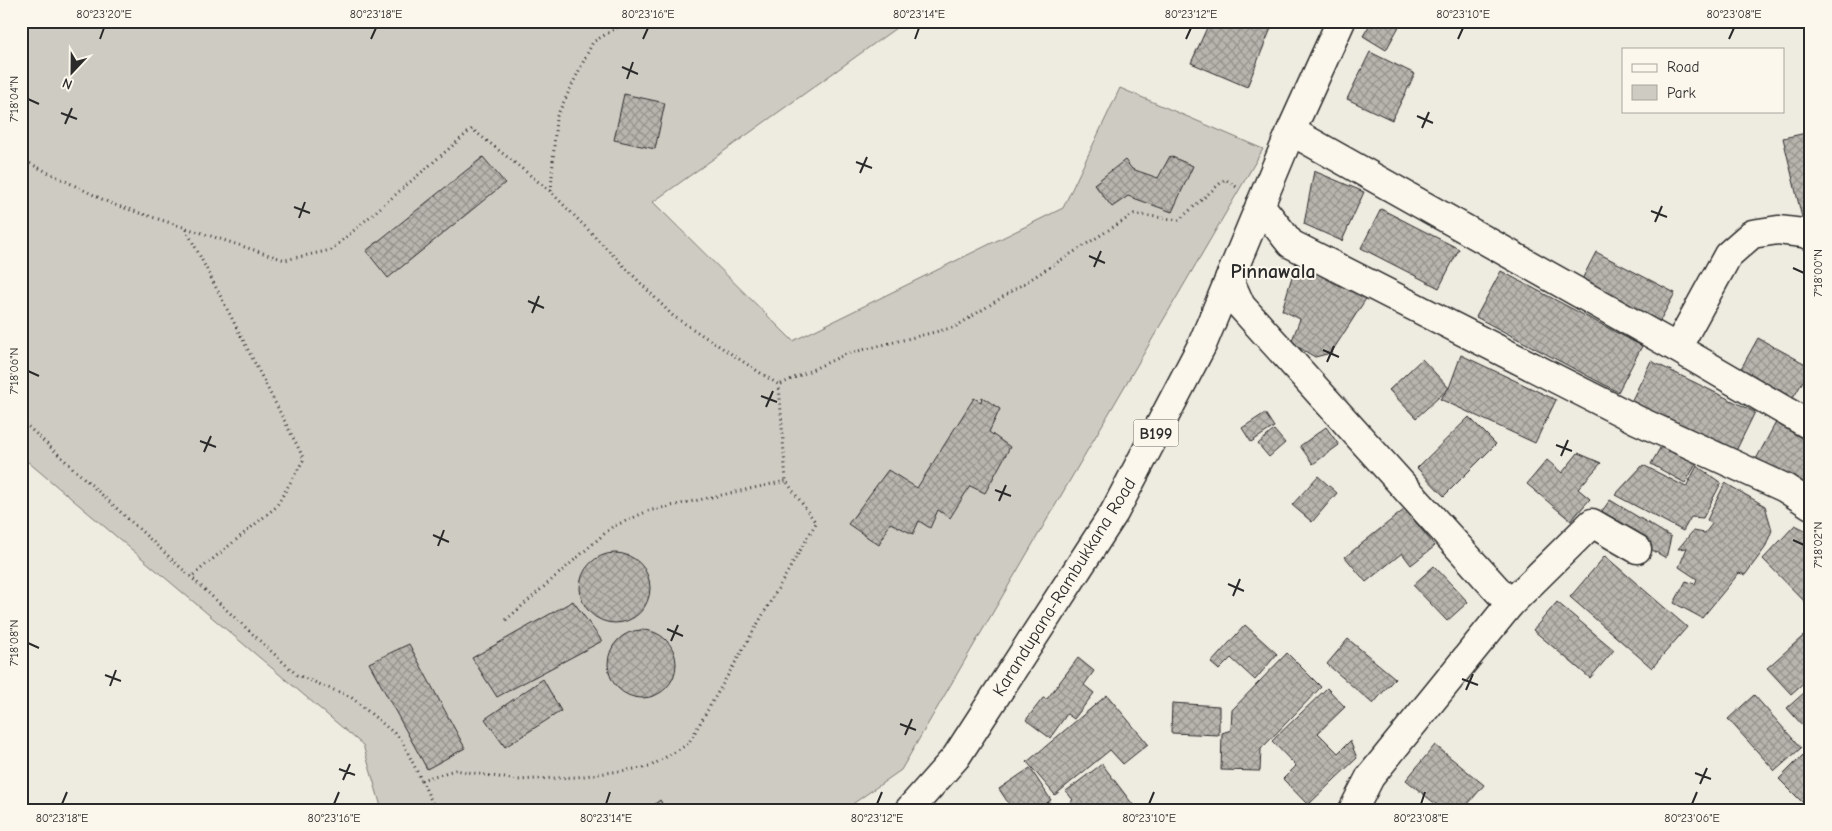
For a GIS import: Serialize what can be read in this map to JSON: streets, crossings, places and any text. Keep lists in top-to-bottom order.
{
  "streets": {
    "street": ["B199", "Karandupana-Rambukkana Road"]
  },
  "districts": ["Pinnawala"],
  "legend": ["Road", "Park"],
  "north": "bottom",
  "coordinates": [
    "80°23'20\"E",
    "80°23'18\"E",
    "80°23'16\"E",
    "80°23'14\"E",
    "80°23'12\"E",
    "80°23'10\"E",
    "80°23'08\"E",
    "7°18'04\"N",
    "7°18'00\"N",
    "7°18'06\"N",
    "7°18'02\"N",
    "7°18'08\"N",
    "80°23'06\"E"
  ]
}
